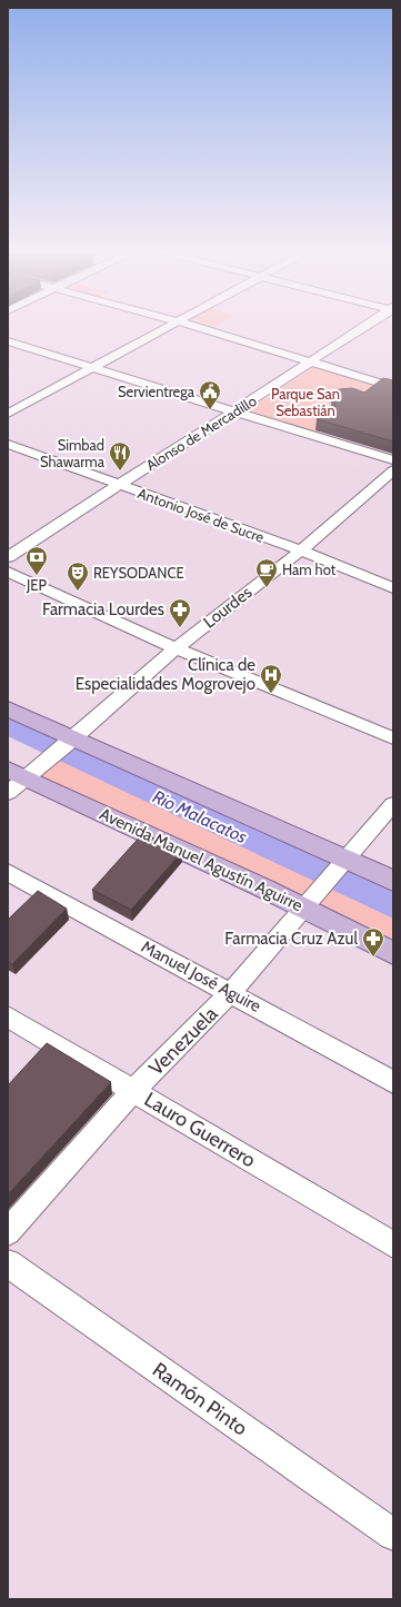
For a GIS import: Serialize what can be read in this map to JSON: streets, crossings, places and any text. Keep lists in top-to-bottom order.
{
  "streets": {
    "main road": ["Avenida Manuel Agustín Aguirre"],
    "street": [
      "Alonso de Mercadillo",
      "Antonio José de Sucre",
      "Lourdes",
      "Manuel José Aguire",
      "Venezuela",
      "Lauro Guerrero",
      "Ramón Pinto"
    ]
  },
  "crossings": [
    ["Alonso de Mercadillo", "Antonio José de Sucre"],
    ["Antonio José de Sucre", "Lourdes"],
    ["Lourdes", "Avenida Manuel Agustín Aguirre"],
    ["Avenida Manuel Agustín Aguirre", "Venezuela"],
    ["Manuel José Aguire", "Venezuela"],
    ["Venezuela", "Lauro Guerrero"]
  ],
  "water": ["Rio Malacatos"],
  "parks": ["Parque San Sebastián"],
  "places": {
    "public building": ["Servientrega"],
    "restaurant": ["Simbad Shawarma"],
    "bank": ["JEP"],
    "cafe": ["Ham hot"],
    "theatre": ["REYSODANCE"],
    "pharmacy": ["Farmacia Lourdes", "Farmacia Cruz Azul"],
    "hospital": ["Clínica de Especialidades Mogrovejo"]
  }
}
